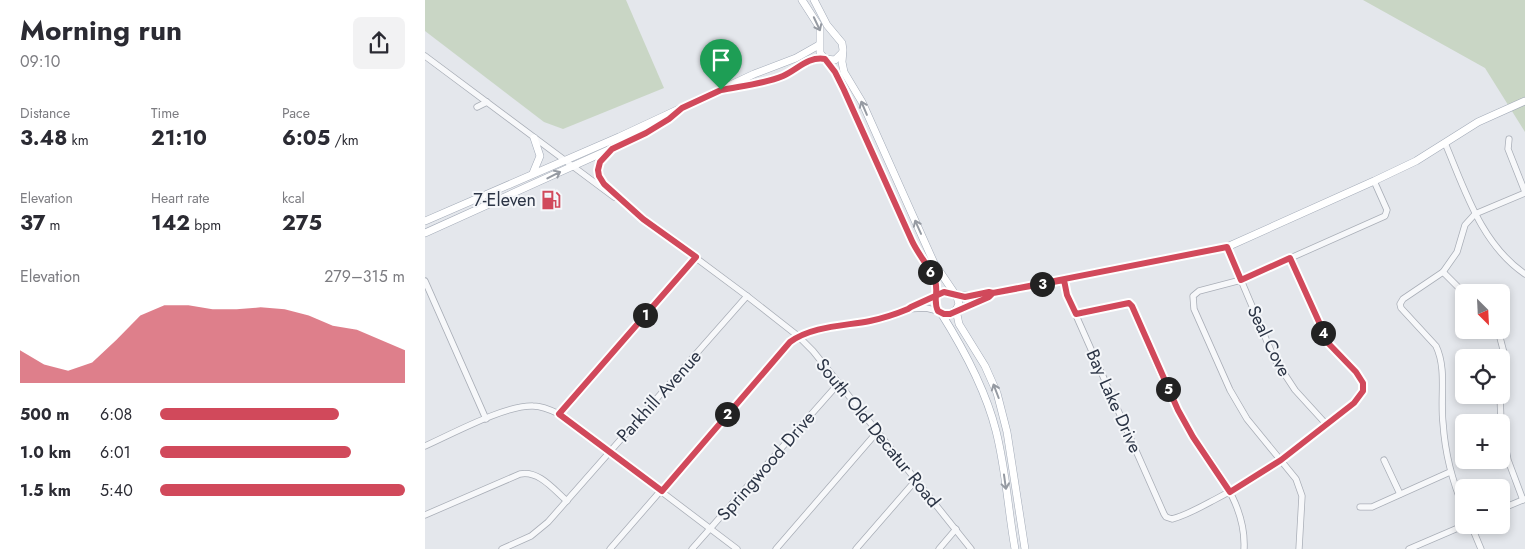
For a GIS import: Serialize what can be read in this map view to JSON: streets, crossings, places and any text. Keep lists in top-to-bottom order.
{
  "streets": {
    "street": [
      "Seal Cove",
      "Parkhill Avenue",
      "Bay Lake Drive",
      "South Old Decatur Road",
      "Springwood Drive"
    ]
  },
  "crossings": [
    ["Parkhill Avenue", "South Old Decatur Road"],
    ["South Old Decatur Road", "Springwood Drive"]
  ],
  "places": {
    "fuel station": ["7-Eleven"]
  },
  "north": "bottom right",
  "page": {
    "heading": ["Morning run", "09:10"],
    "stats": [
      ["Distance", "3.48 km"],
      ["Time", "21:10"],
      ["Pace", "6:05 /km"],
      ["Elevation", "37 m"],
      ["Heart rate", "142 bpm"],
      ["kcal", "275"]
    ],
    "chart": ["Elevation", "279–315 m"],
    "pins": [
      "6",
      "3",
      "1",
      "4",
      "5",
      "2"
    ],
    "map_buttons": ["+", "−"],
    "list": [
      {
        "name": "500 m",
        "note": "6:08"
      },
      {
        "name": "1.0 km",
        "note": "6:01"
      },
      {
        "name": "1.5 km",
        "note": "5:40"
      }
    ]
  }
}
